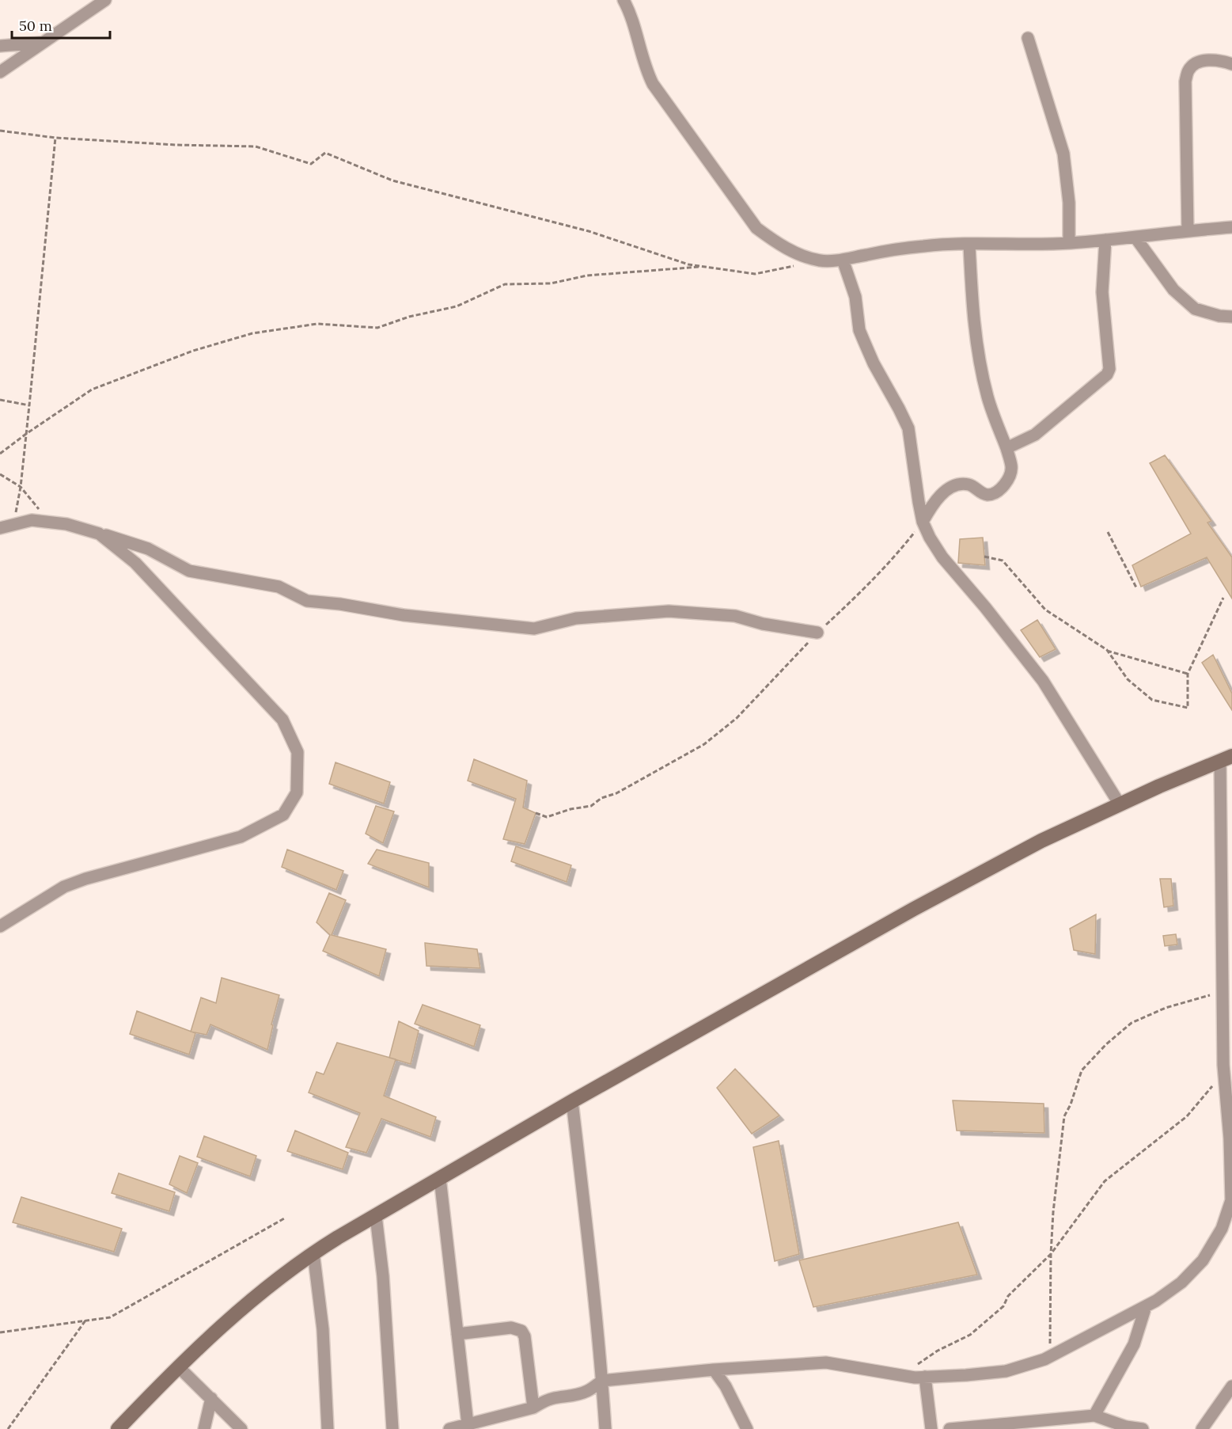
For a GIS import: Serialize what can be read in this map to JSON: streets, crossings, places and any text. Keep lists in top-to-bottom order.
{
  "scale_bar": "50 m"
}
